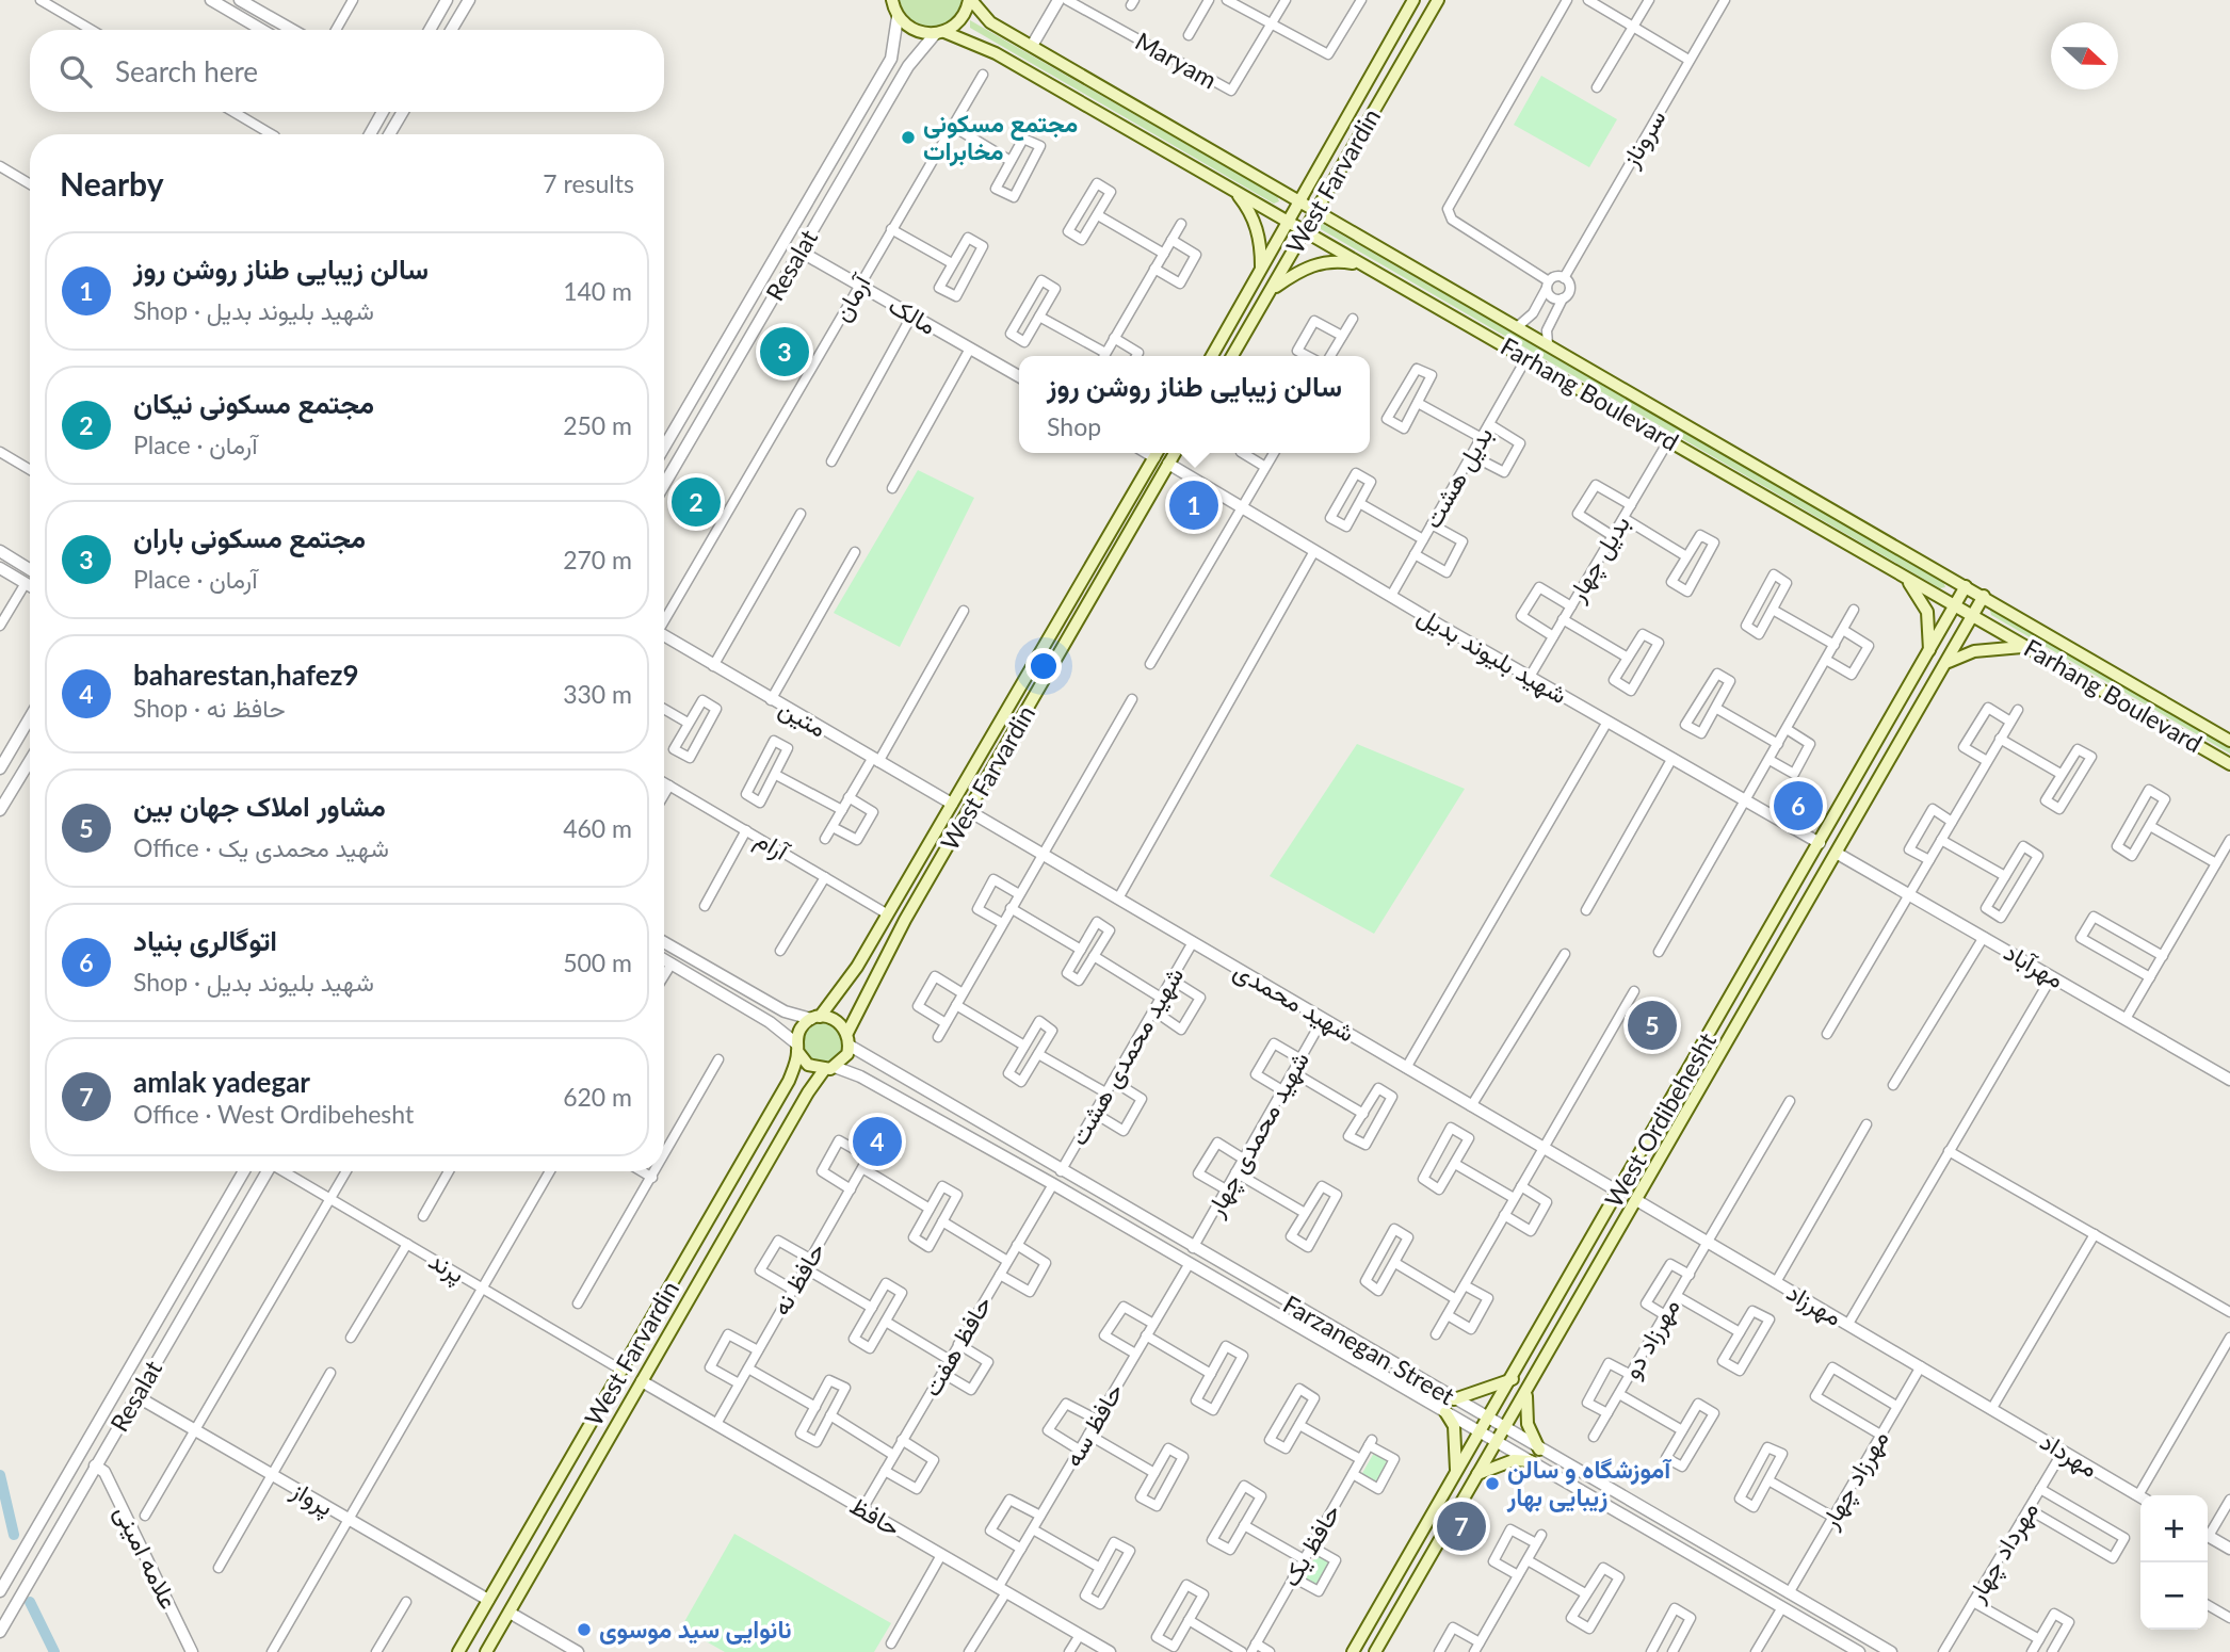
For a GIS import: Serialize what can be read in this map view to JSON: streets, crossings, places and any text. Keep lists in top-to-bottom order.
{
  "streets": {
    "main road": ["West Farvardin", "Farhang Boulevard", "West Ordibehesht"],
    "street": [
      "Maryam",
      "سروناز",
      "Resalat",
      "آرمان",
      "مالک",
      "بدیل هشت",
      "بدیل چهار",
      "شهید بلیوند بدیل",
      "متین",
      "آرام",
      "مهرآباد",
      "شهید محمدی",
      "شهید محمدی هشت",
      "شهید محمدی چهار",
      "پرند",
      "حافظ نه",
      "مهرزاد",
      "مهرزاد دو",
      "حافظ هفت",
      "Farzanegan Street",
      "حافظ سه",
      "مهرداد",
      "مهرزاد چهار",
      "پرواز",
      "حافظ",
      "حافظ یک",
      "مهرداد چهار",
      "علامه امینی"
    ]
  },
  "crossings": [
    ["West Farvardin", "Farhang Boulevard"],
    ["West Farvardin", "شهید بلیوند بدیل"],
    ["West Farvardin", "متین"],
    ["West Farvardin", "آرام"],
    ["West Farvardin", "شهید محمدی"],
    ["West Farvardin", "پرند"],
    ["West Farvardin", "Farzanegan Street"],
    ["West Farvardin", "پرواز"],
    ["West Farvardin", "حافظ"],
    ["Resalat", "مالک"],
    ["Resalat", "Farhang Boulevard"],
    ["Resalat", "پرواز"],
    ["Resalat", "علامه امینی"],
    ["آرمان", "مالک"],
    ["Farhang Boulevard", "بدیل هشت"],
    ["Farhang Boulevard", "بدیل چهار"],
    ["Farhang Boulevard", "West Ordibehesht"],
    ["بدیل هشت", "شهید بلیوند بدیل"],
    ["بدیل چهار", "شهید بلیوند بدیل"],
    ["شهید بلیوند بدیل", "West Ordibehesht"],
    ["مهرآباد", "West Ordibehesht"],
    ["شهید محمدی", "شهید محمدی هشت"],
    ["شهید محمدی", "West Ordibehesht"],
    ["شهید محمدی", "شهید محمدی چهار"],
    ["شهید محمدی هشت", "Farzanegan Street"],
    ["West Ordibehesht", "مهرزاد"],
    ["West Ordibehesht", "Farzanegan Street"],
    ["شهید محمدی چهار", "Farzanegan Street"],
    ["حافظ نه", "حافظ"],
    ["مهرزاد", "مهرزاد دو"],
    ["مهرزاد", "مهرداد"],
    ["مهرزاد", "مهرزاد چهار"],
    ["حافظ هفت", "Farzanegan Street"],
    ["حافظ هفت", "حافظ"],
    ["Farzanegan Street", "حافظ سه"],
    ["Farzanegan Street", "مهرزاد چهار"],
    ["حافظ سه", "حافظ"],
    ["مهرداد", "مهرداد چهار"]
  ],
  "places": ["مجتمع مسکونی مخابرات", "آموزشگاه و سالن زیبایی بهار", "نانوایی سید موسوی"],
  "north": "right",
  "page": {
    "search": "Search here",
    "heading": ["Nearby", "7 results"],
    "list": [
      {
        "mark": "1",
        "name": "سالن زیبایی طناز روشن روز",
        "note": "Shop · شهید بلیوند بدیل",
        "value": "140 m"
      },
      {
        "mark": "2",
        "name": "مجتمع مسکونی نیکان",
        "note": "Place · آرمان",
        "value": "250 m"
      },
      {
        "mark": "3",
        "name": "مجتمع مسکونی باران",
        "note": "Place · آرمان",
        "value": "270 m"
      },
      {
        "mark": "4",
        "name": "baharestan,hafez9",
        "note": "Shop · حافظ نه",
        "value": "330 m"
      },
      {
        "mark": "5",
        "name": "مشاور املاک جهان بین",
        "note": "Office · شهید محمدی یک",
        "value": "460 m"
      },
      {
        "mark": "6",
        "name": "اتوگالری بنیاد",
        "note": "Shop · شهید بلیوند بدیل",
        "value": "500 m"
      },
      {
        "mark": "7",
        "name": "amlak yadegar",
        "note": "Office · West Ordibehesht",
        "value": "620 m"
      }
    ],
    "pins": [
      "3",
      "2",
      "1",
      "6",
      "5",
      "4",
      "7"
    ],
    "popup": ["سالن زیبایی طناز روشن روز", "Shop"],
    "map_buttons": ["+", "−"]
  }
}
